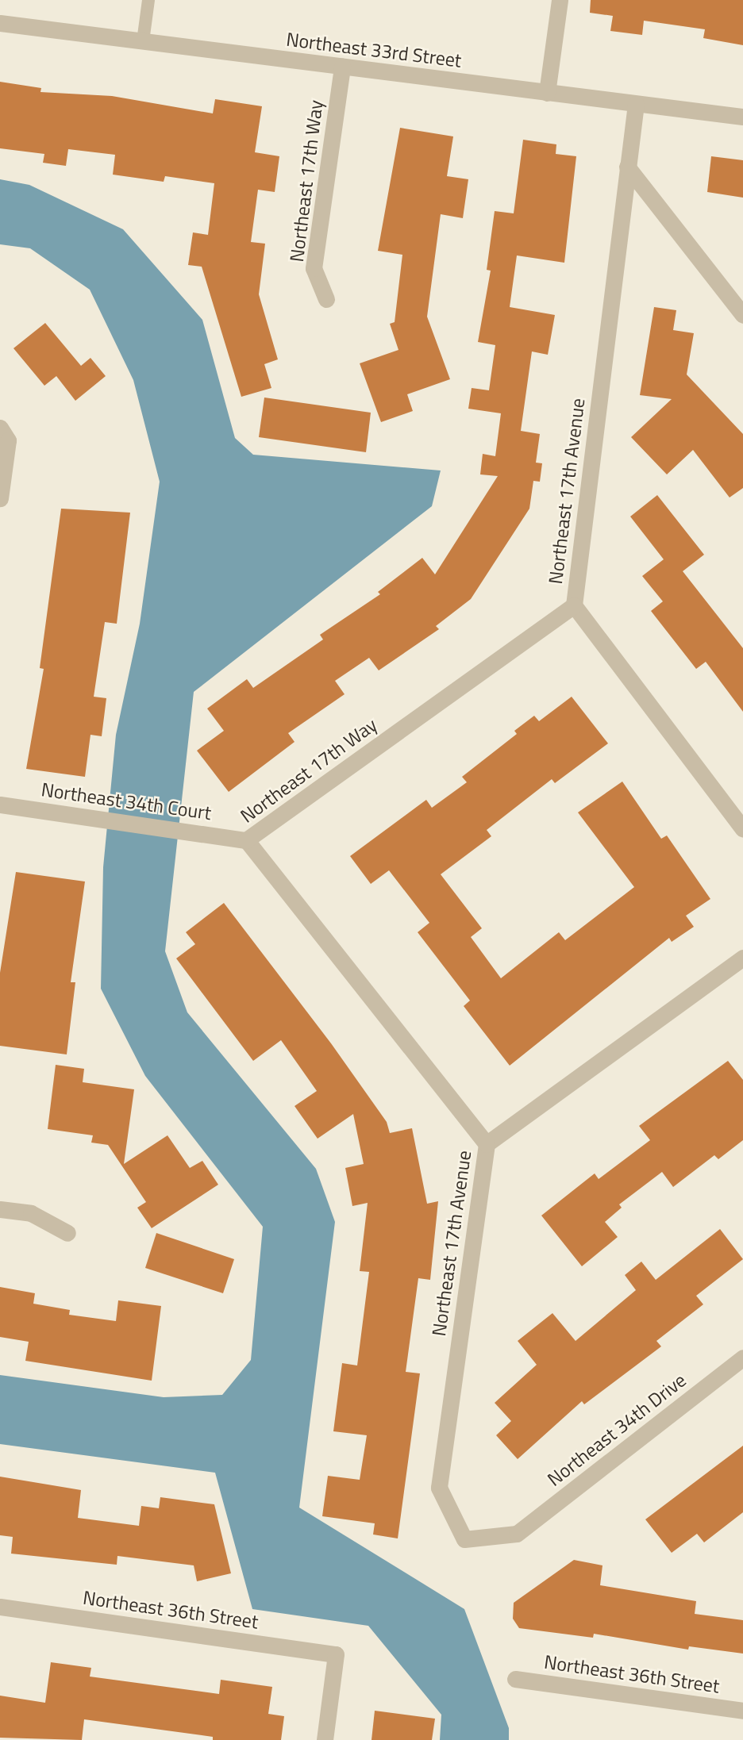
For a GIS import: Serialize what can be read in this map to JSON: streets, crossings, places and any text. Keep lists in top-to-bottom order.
{
  "streets": {
    "street": [
      "Northeast 33rd Street",
      "Northeast 17th Way",
      "Northeast 17th Avenue",
      "Northeast 34th Court",
      "Northeast 34th Drive",
      "Northeast 36th Street"
    ]
  },
  "crossings": [
    ["Northeast 33rd Street", "Northeast 17th Way"],
    ["Northeast 33rd Street", "Northeast 17th Avenue"],
    ["Northeast 17th Way", "Northeast 17th Avenue"],
    ["Northeast 17th Way", "Northeast 34th Court"],
    ["Northeast 17th Avenue", "Northeast 34th Drive"]
  ]
}
